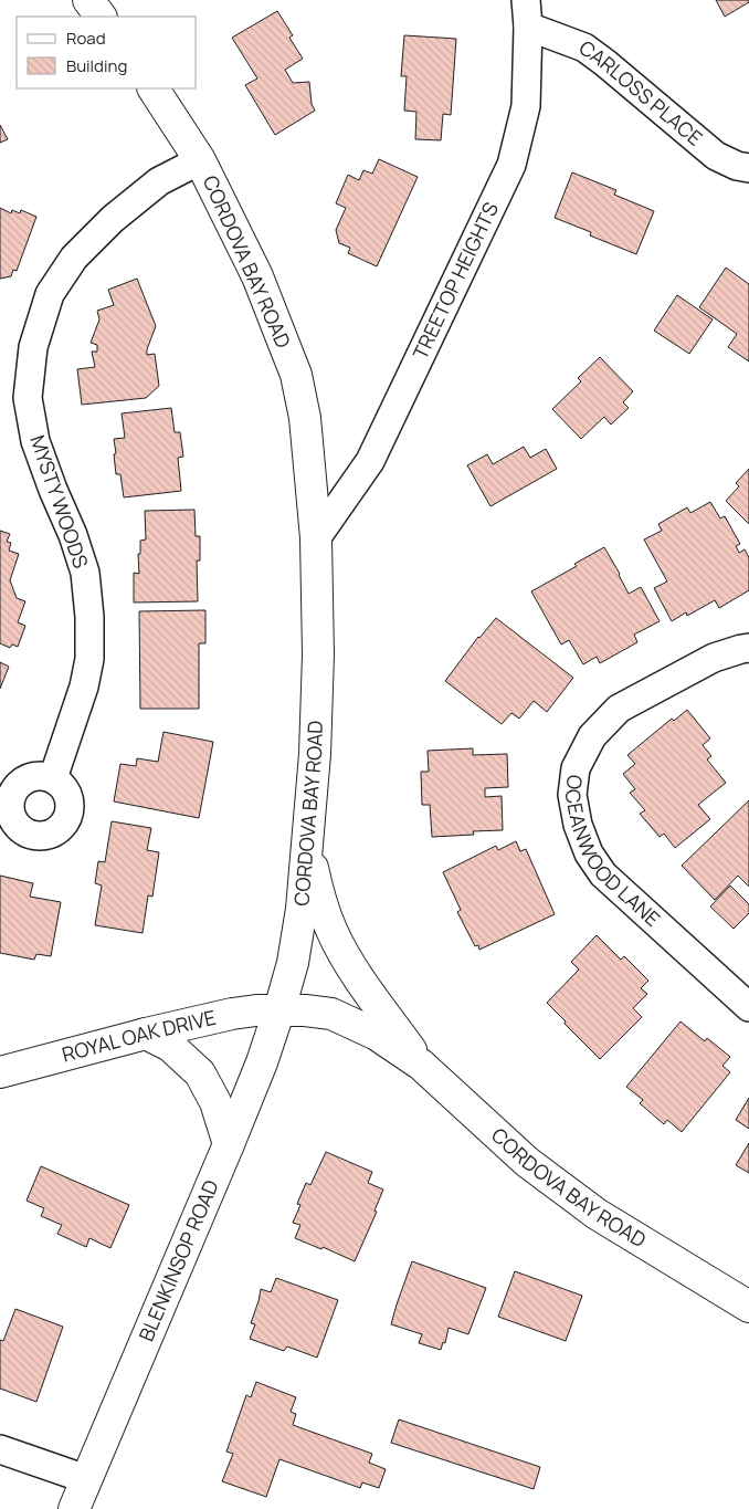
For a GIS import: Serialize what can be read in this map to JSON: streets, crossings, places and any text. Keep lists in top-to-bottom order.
{
  "streets": {
    "main road": ["CORDOVA BAY ROAD", "ROYAL OAK DRIVE", "BLENKINSOP ROAD"],
    "street": [
      "CARLOSS PLACE",
      "TREETOP HEIGHTS",
      "MYSTY WOODS",
      "OCEANWOOD LANE"
    ]
  },
  "crossings": [
    ["CARLOSS PLACE", "TREETOP HEIGHTS"],
    ["CORDOVA BAY ROAD", "TREETOP HEIGHTS"],
    ["CORDOVA BAY ROAD", "MYSTY WOODS"],
    ["CORDOVA BAY ROAD", "ROYAL OAK DRIVE"],
    ["CORDOVA BAY ROAD", "BLENKINSOP ROAD"],
    ["ROYAL OAK DRIVE", "BLENKINSOP ROAD"]
  ],
  "legend": ["Road", "Building"]
}
